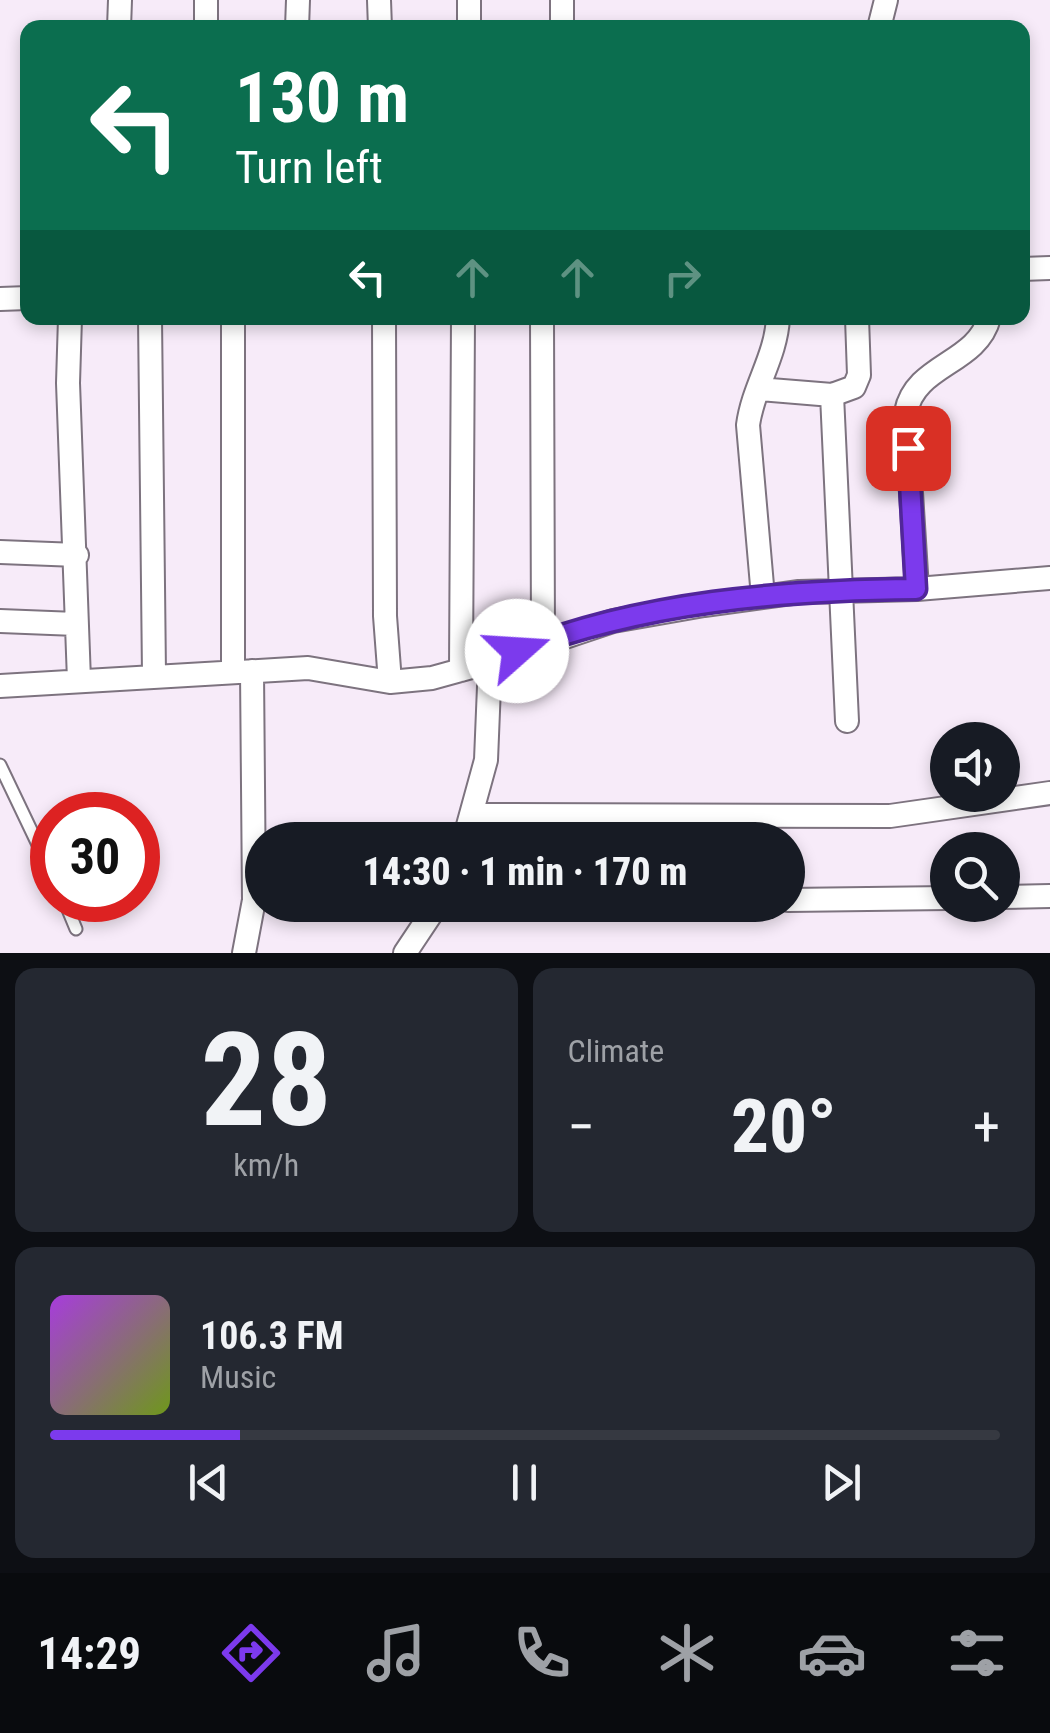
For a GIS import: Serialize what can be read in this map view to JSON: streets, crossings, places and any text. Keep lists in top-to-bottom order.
{
  "page": {
    "turn": ["130 m", "Turn left"],
    "limit": "30",
    "trip": "14:30 · 1 min · 170 m",
    "tile": [
      ["28", "km/h"],
      "Climate"
    ],
    "heat": ["−", "20°", "+"],
    "song": ["106.3 FM", "Music"],
    "tabs": "14:29"
  }
}
